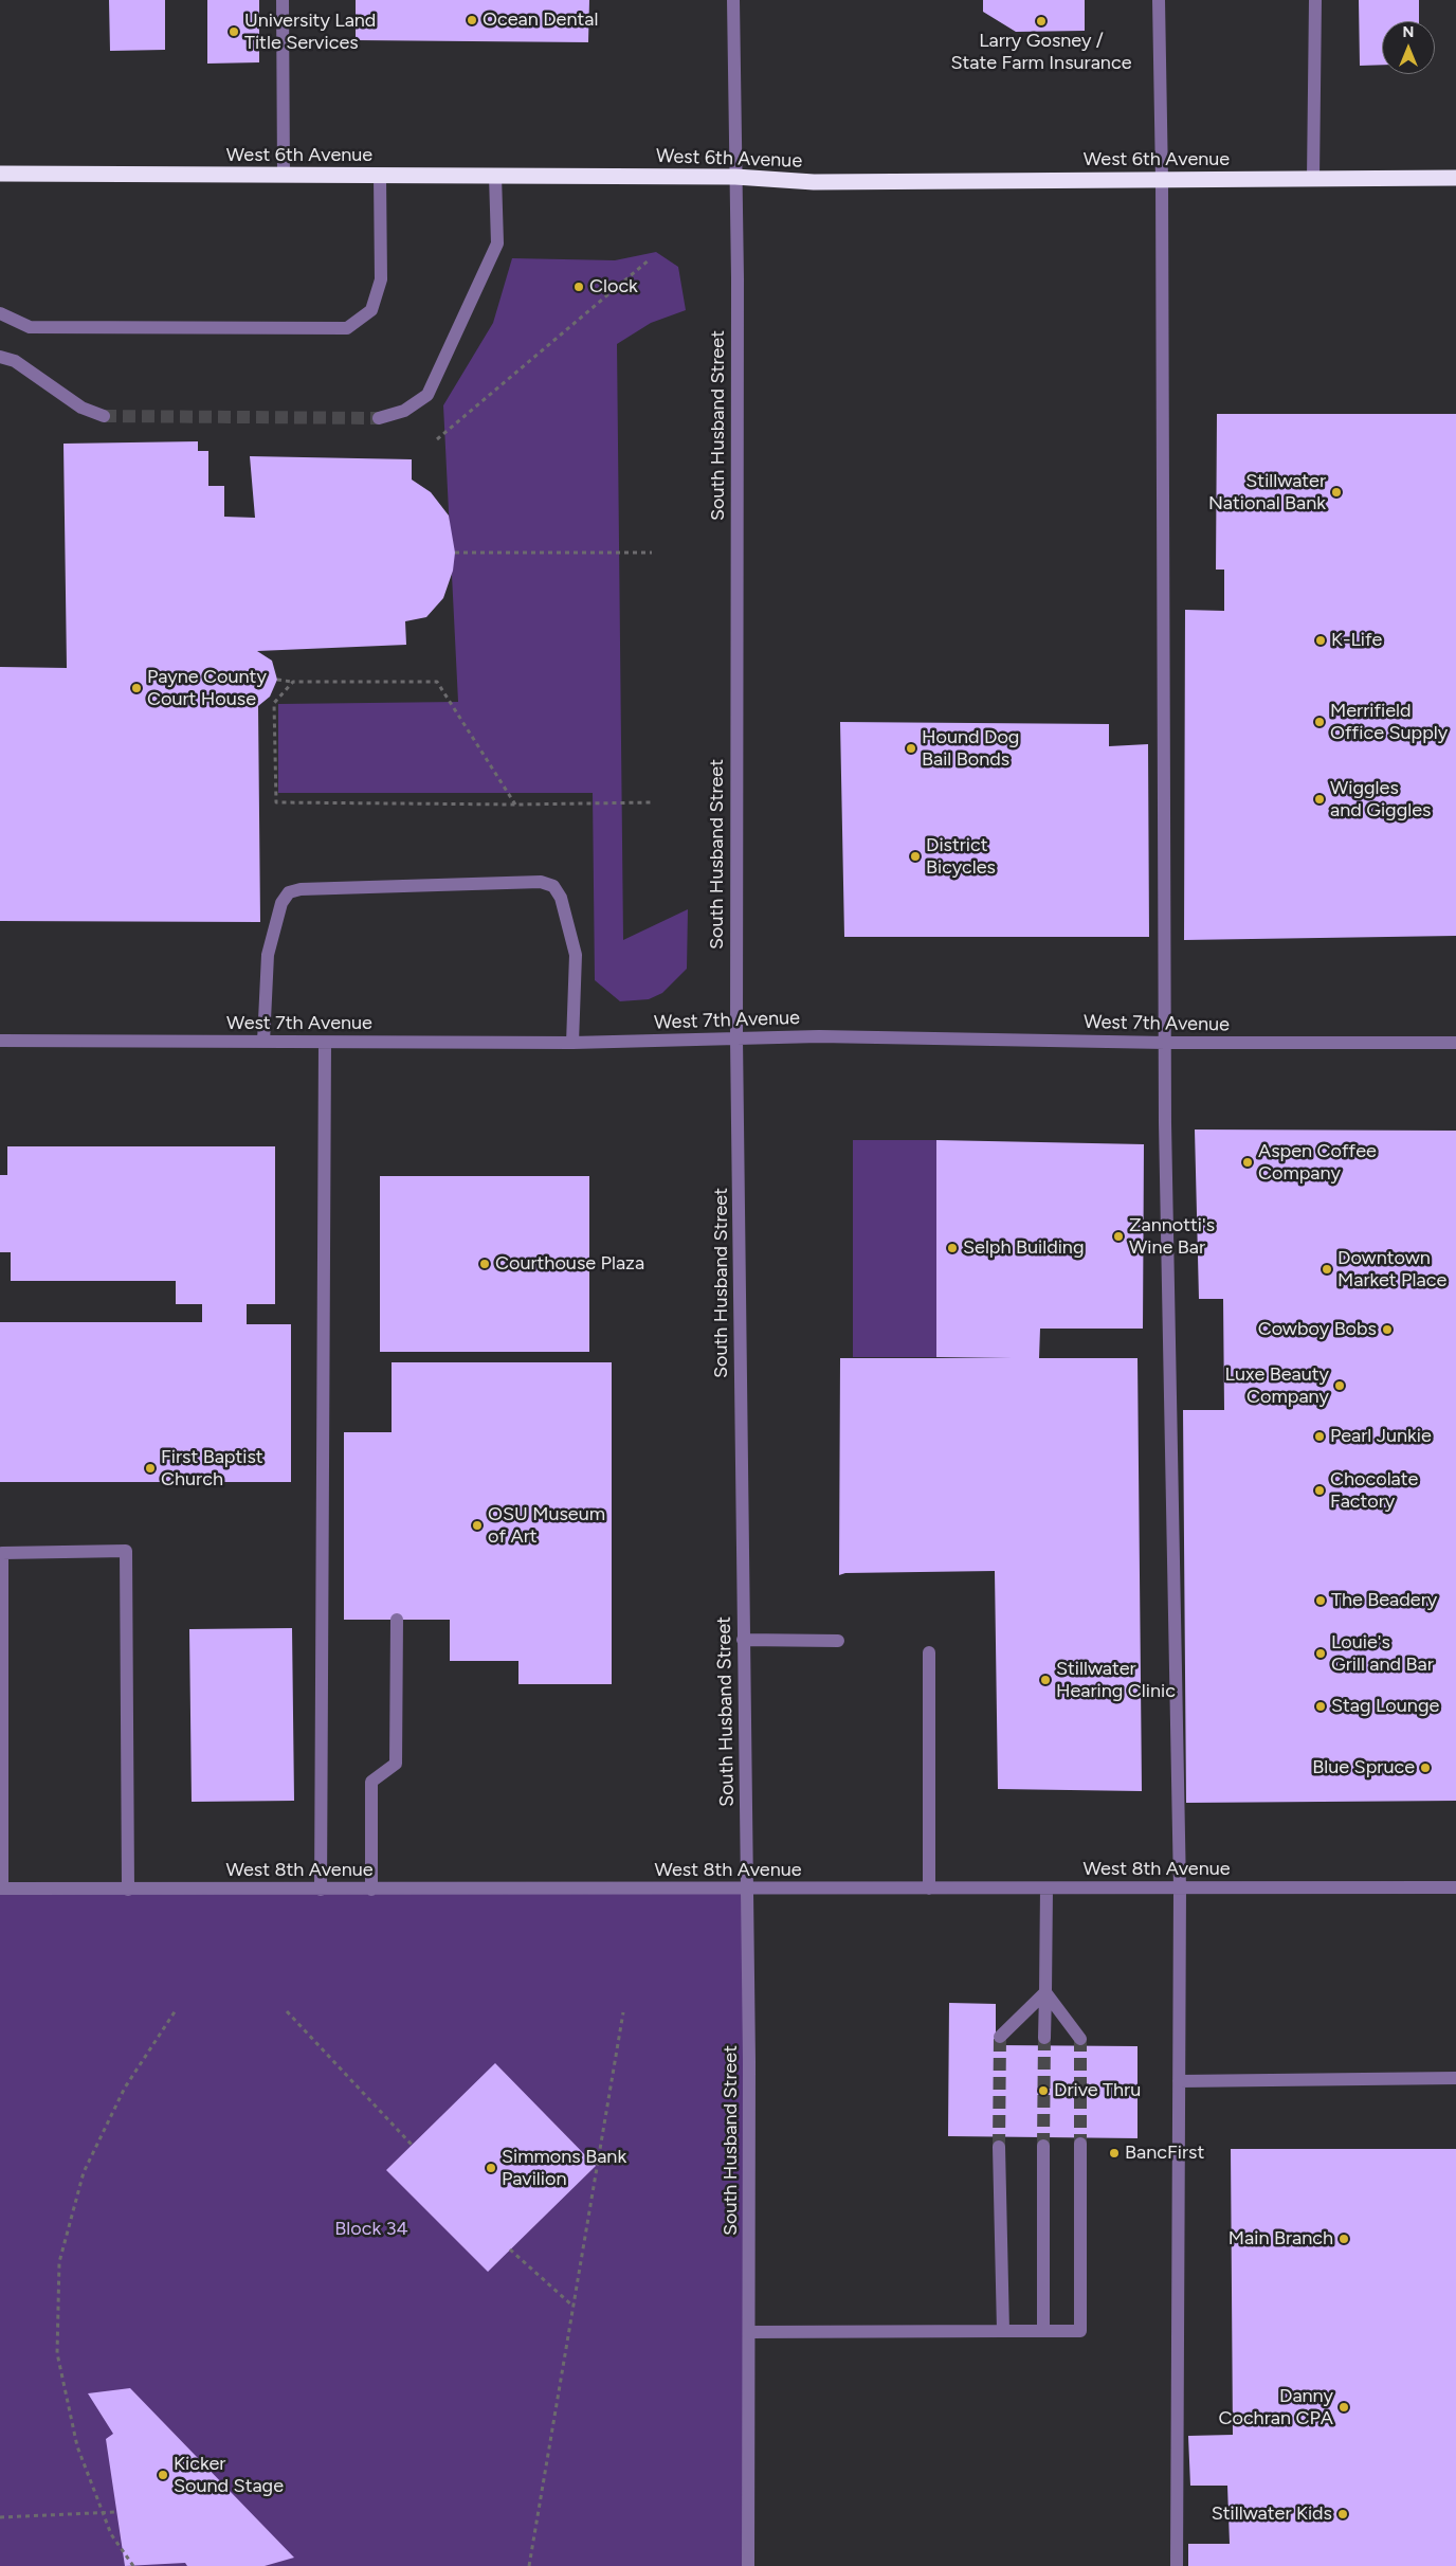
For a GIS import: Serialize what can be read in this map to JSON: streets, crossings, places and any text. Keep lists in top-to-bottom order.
{
  "streets": {
    "highway": ["West 6th Avenue"],
    "street": ["South Husband Street", "West 7th Avenue", "West 8th Avenue"]
  },
  "crossings": [
    ["West 6th Avenue", "South Husband Street"],
    ["South Husband Street", "West 7th Avenue"],
    ["South Husband Street", "West 8th Avenue"]
  ],
  "parks": ["Block 34"],
  "places": [
    "Ocean Dental",
    "Larry Gosney / State Farm Insurance",
    "University Land Title Services",
    "Clock",
    "Stillwater National Bank",
    "K-Life",
    "Payne County Court House",
    "Merrifield Office Supply",
    "Hound Dog Bail Bonds",
    "Wiggles and Giggles",
    "District Bicycles",
    "Aspen Coffee Company",
    "Zannotti's Wine Bar",
    "Selph Building",
    "Courthouse Plaza",
    "Downtown Market Place",
    "Cowboy Bobs",
    "Luxe Beauty Company",
    "Pearl Junkie",
    "First Baptist Church",
    "Chocolate Factory",
    "OSU Museum of Art",
    "The Beadery",
    "Louie's Grill and Bar",
    "Stillwater Hearing Clinic",
    "Stag Lounge",
    "Blue Spruce",
    "Drive Thru",
    "BancFirst",
    "Simmons Bank Pavilion",
    "Main Branch",
    "Danny Cochran CPA",
    "Kicker Sound Stage",
    "Stillwater Kids"
  ],
  "north": "top"
}
